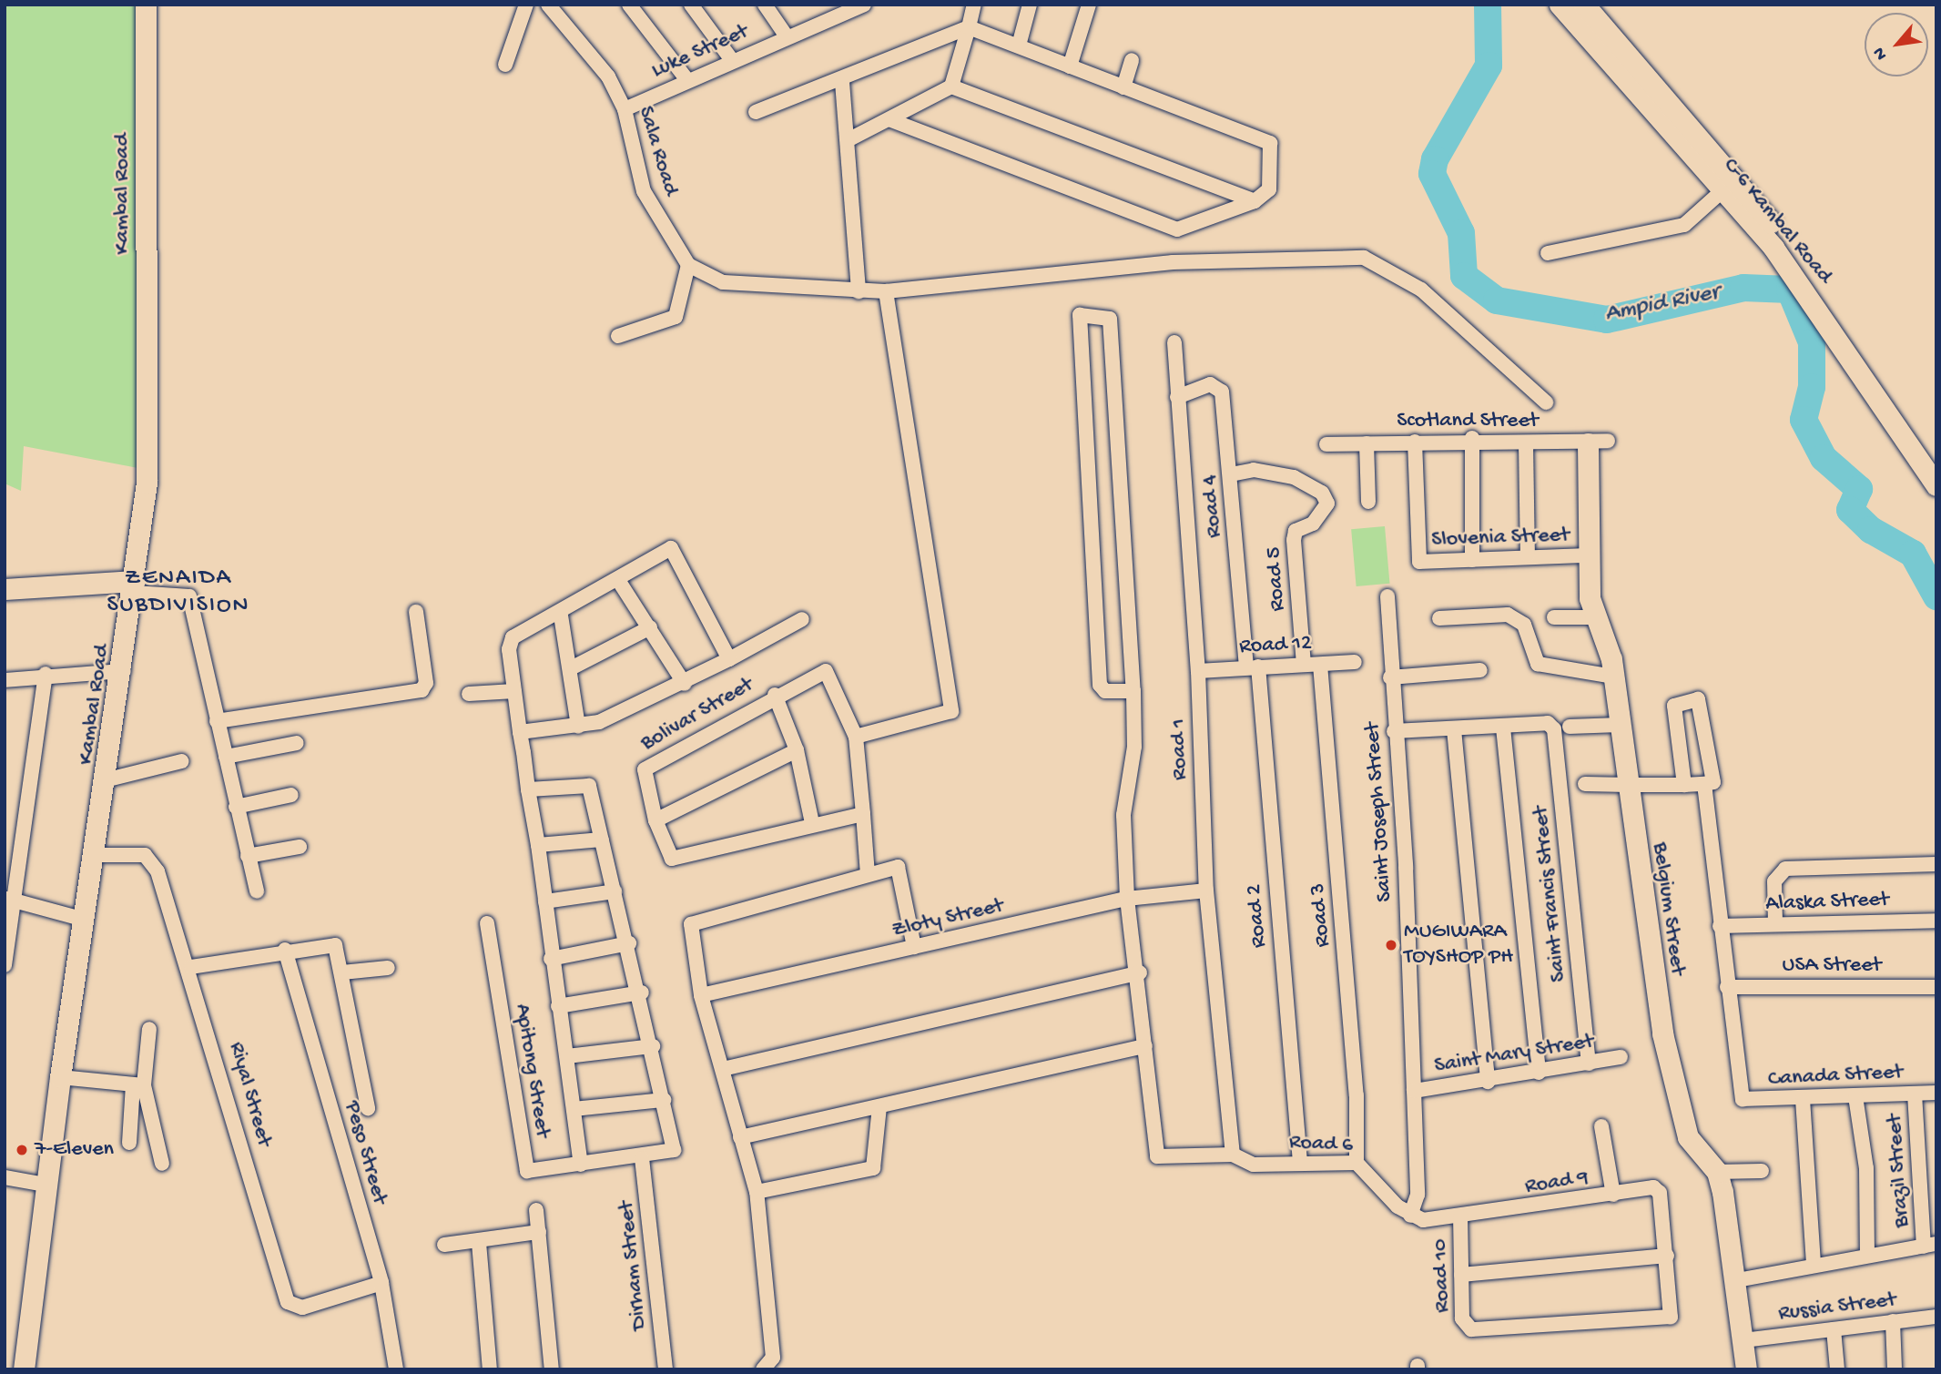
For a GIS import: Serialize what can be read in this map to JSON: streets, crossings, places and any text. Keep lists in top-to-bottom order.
{
  "streets": {
    "main road": ["Kambal Road", "C-6 Kambal Road", "Belgium Street"],
    "street": [
      "Luke Street",
      "Sala Road",
      "Scotland Street",
      "Road 4",
      "Slovenia Street",
      "Road 5",
      "Road 12",
      "Bolivar Street",
      "Road 1",
      "Saint Joseph Street",
      "Saint Francis Street",
      "Alaska Street",
      "Road 3",
      "Road 2",
      "Zloty Street",
      "USA Street",
      "Saint Mary Street",
      "Apitong Street",
      "Canada Street",
      "Riyal Street",
      "Road 6",
      "Peso Street",
      "Brazil Street",
      "Road 9",
      "Dirham Street",
      "Road 10",
      "Russia Street"
    ]
  },
  "crossings": [
    ["Luke Street", "Sala Road"],
    ["Kambal Road", "Riyal Street"],
    ["Scotland Street", "Slovenia Street"],
    ["Scotland Street", "Belgium Street"],
    ["Road 4", "Road 5"],
    ["Road 4", "Road 12"],
    ["Road 4", "Road 1"],
    ["Road 4", "Road 2"],
    ["Slovenia Street", "Belgium Street"],
    ["Road 5", "Road 12"],
    ["Road 12", "Road 1"],
    ["Road 12", "Road 3"],
    ["Road 12", "Road 2"],
    ["Road 1", "Zloty Street"],
    ["Road 1", "Road 6"],
    ["Saint Joseph Street", "Saint Mary Street"],
    ["Saint Joseph Street", "Road 6"],
    ["Saint Francis Street", "Saint Mary Street"],
    ["Belgium Street", "Russia Street"],
    ["Road 3", "Road 6"],
    ["Road 2", "Road 6"],
    ["USA Street", "Canada Street"],
    ["Canada Street", "Brazil Street"],
    ["Riyal Street", "Peso Street"],
    ["Road 9", "Road 10"]
  ],
  "districts": ["ZENAIDA SUBDIVISION"],
  "water": ["Ampid River"],
  "places": ["MUGIWARA TOYSHOP PH", "7-Eleven"],
  "north": "bottom left"
}
